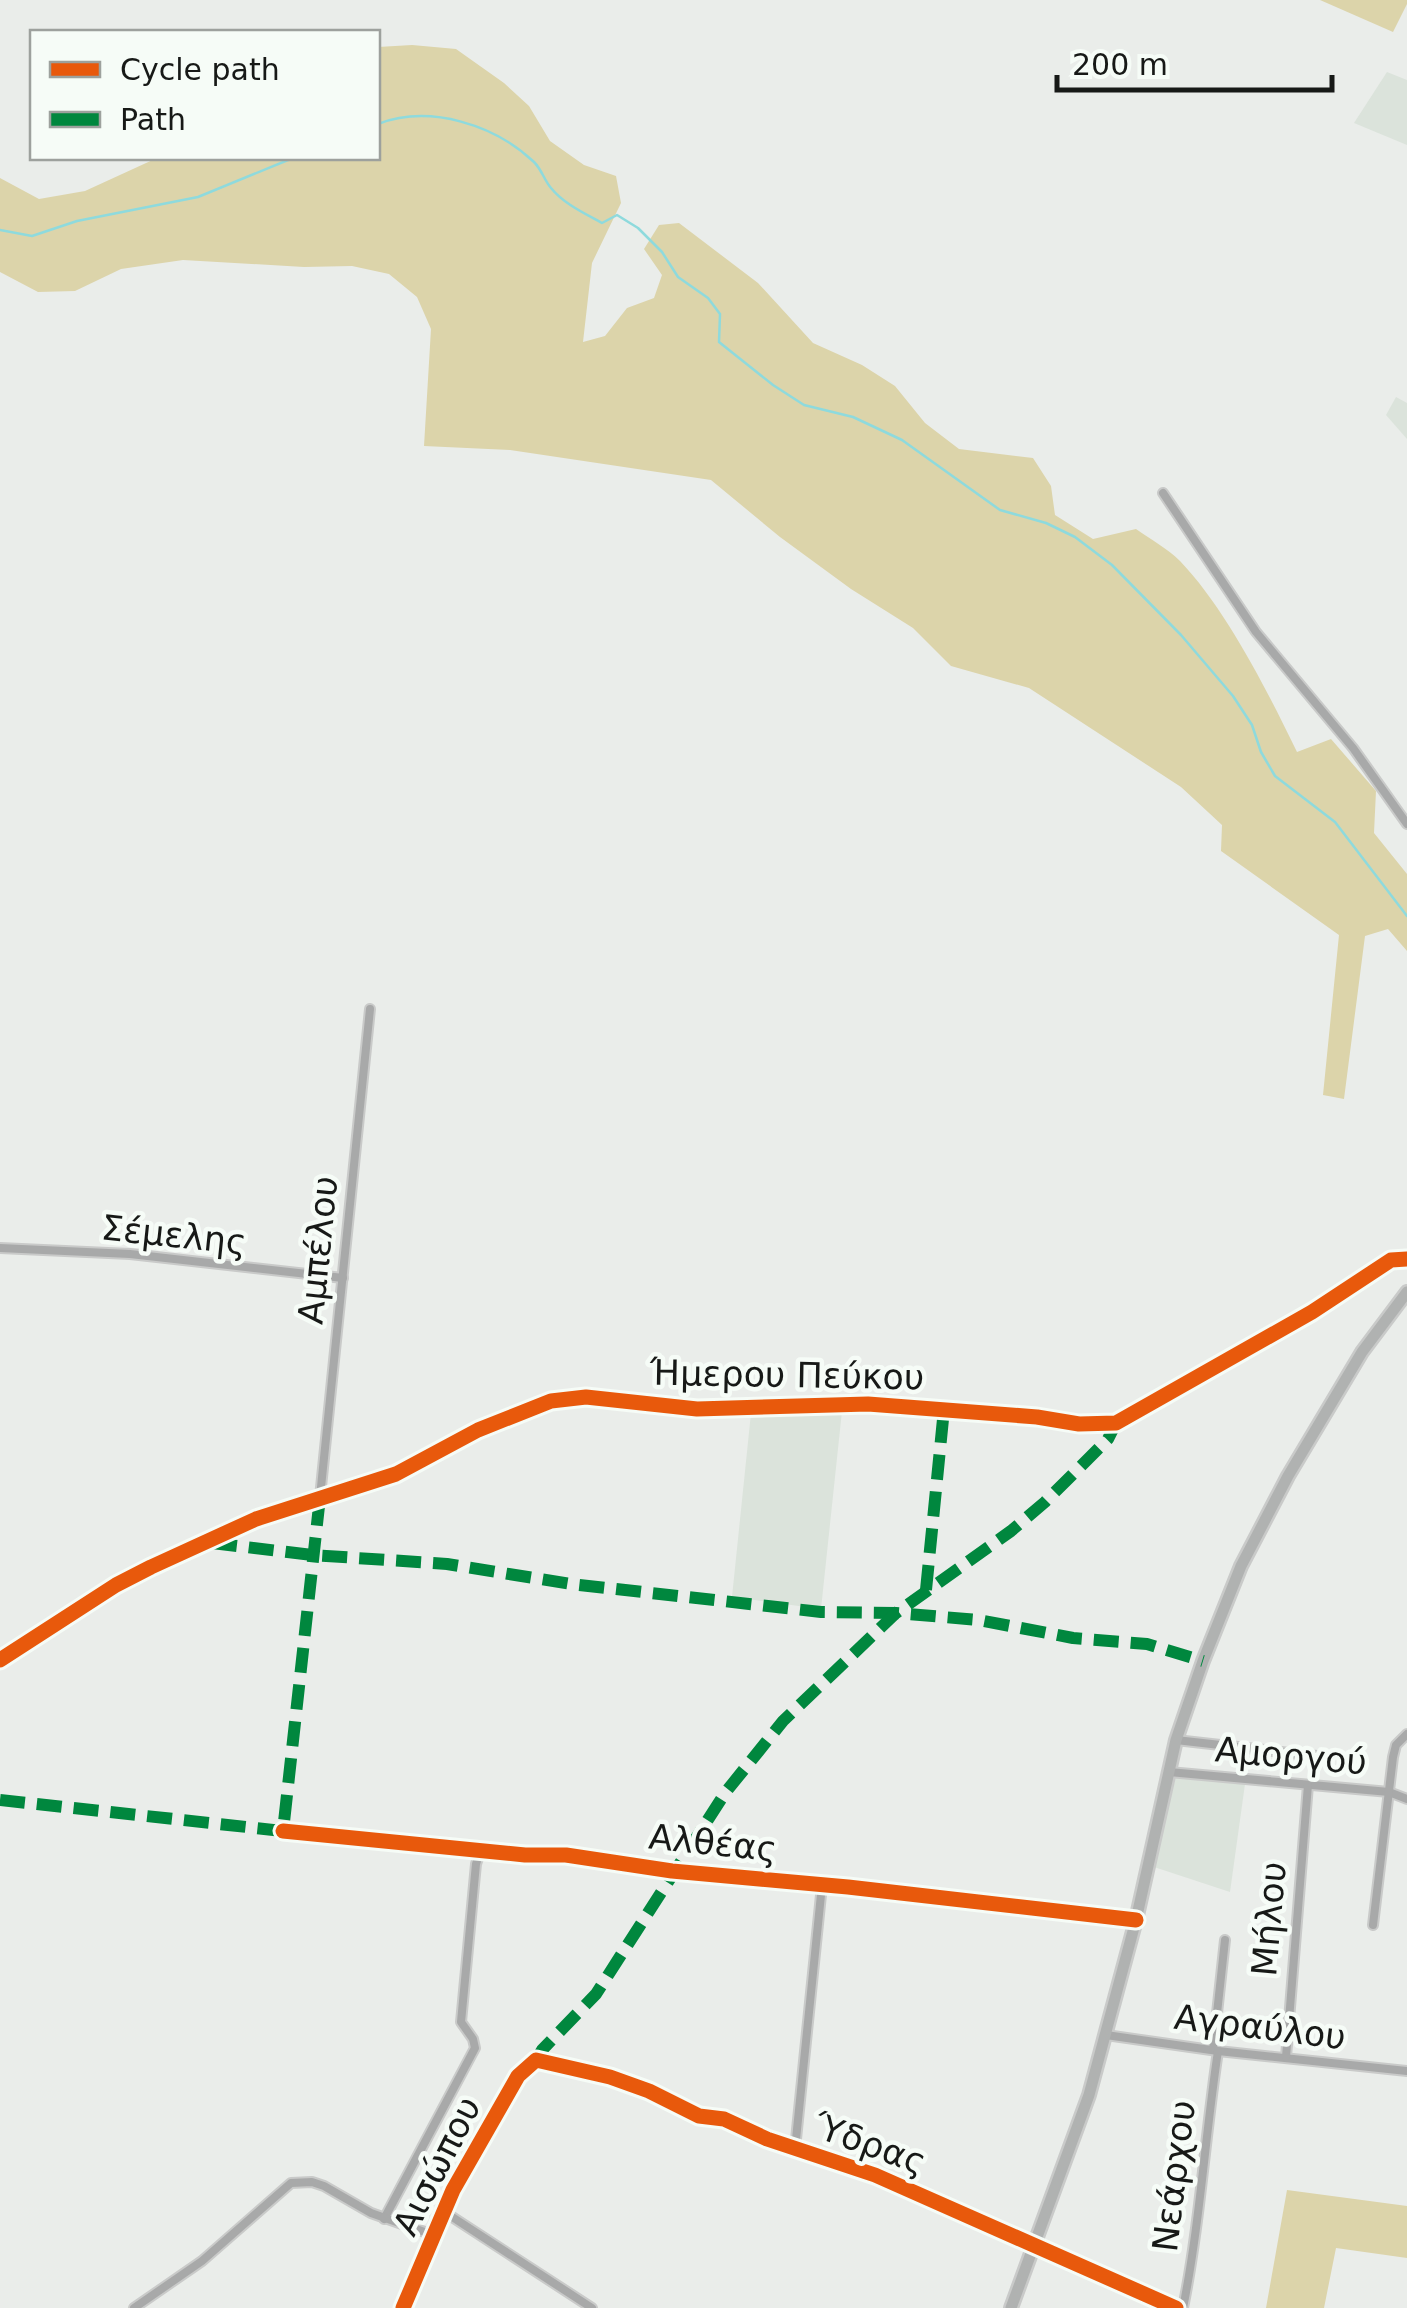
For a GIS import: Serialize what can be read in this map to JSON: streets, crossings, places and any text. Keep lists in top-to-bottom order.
{
  "streets": {
    "street": [
      "Σέμελης",
      "Αμπέλου",
      "Ήμερου Πεύκου",
      "Αμοργού",
      "Αλθέας",
      "Μήλου",
      "Αγραύλου",
      "Ύδρας",
      "Αισώπου",
      "Νεάρχου"
    ]
  },
  "crossings": [
    ["Σέμελης", "Αμπέλου"],
    ["Αμπέλου", "Ήμερου Πεύκου"],
    ["Αμοργού", "Μήλου"],
    ["Μήλου", "Αγραύλου"],
    ["Αγραύλου", "Νεάρχου"],
    ["Ύδρας", "Αισώπου"],
    ["Ύδρας", "Νεάρχου"]
  ],
  "legend": ["Cycle path", "Path"],
  "scale_bar": "200 m"
}
